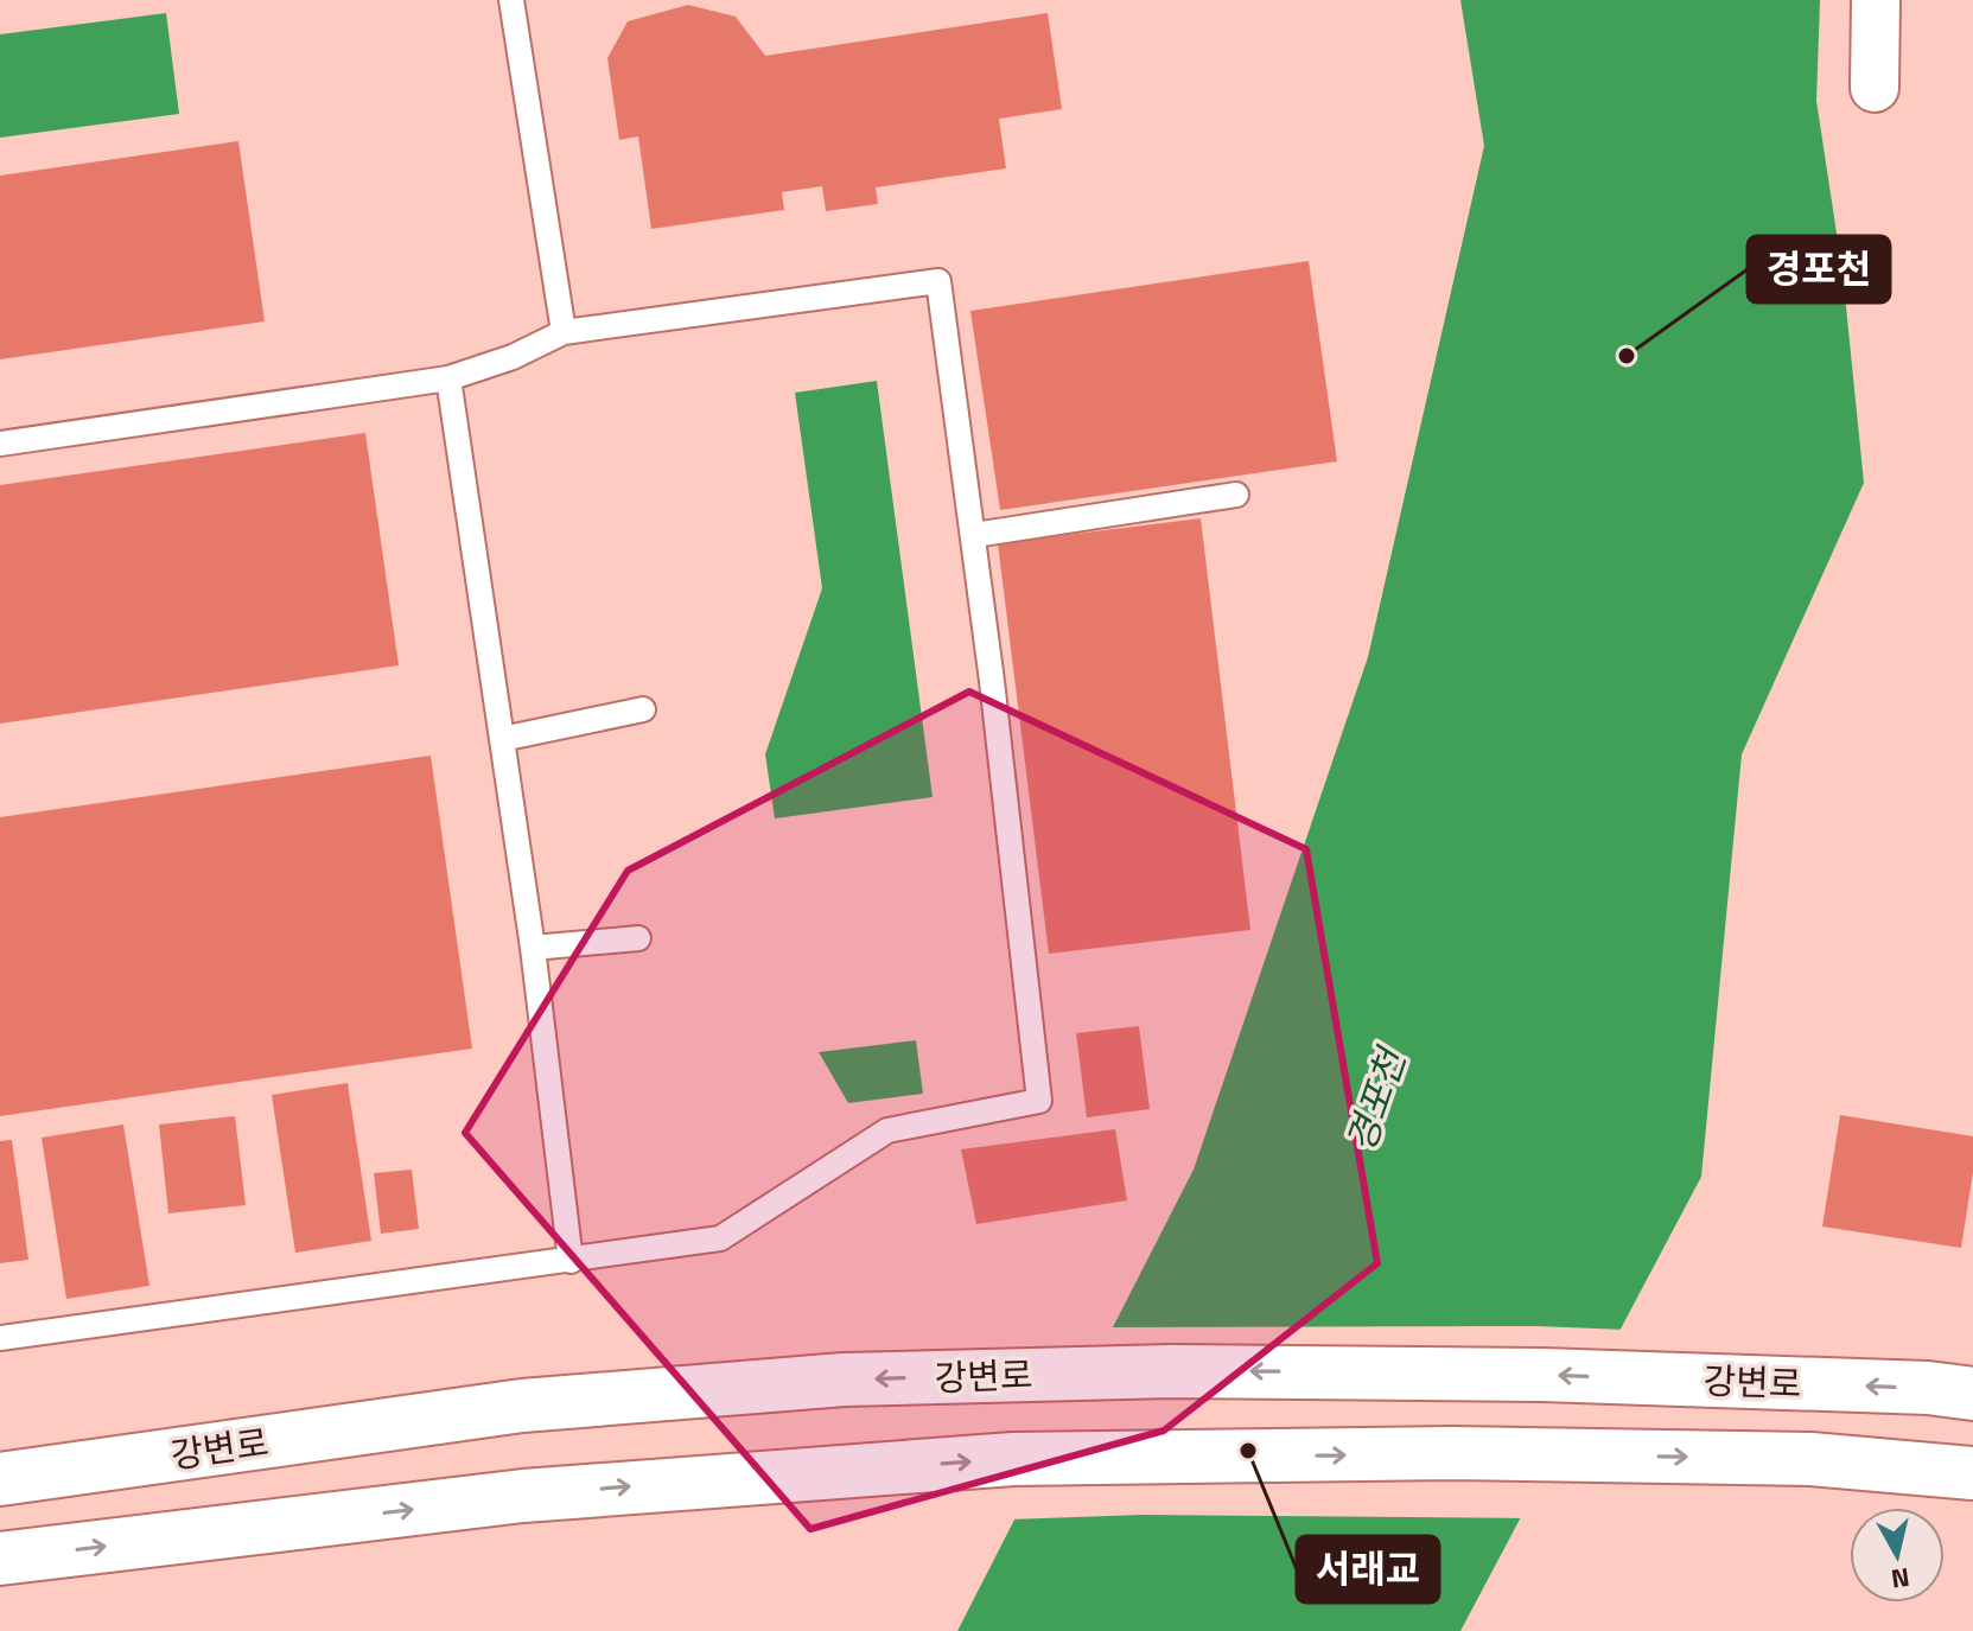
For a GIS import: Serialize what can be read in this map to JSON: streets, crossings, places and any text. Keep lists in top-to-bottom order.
{
  "streets": {
    "street": ["강변로"]
  },
  "water": ["경포천"],
  "places": ["경포천", "서래교"],
  "north": "bottom"
}
